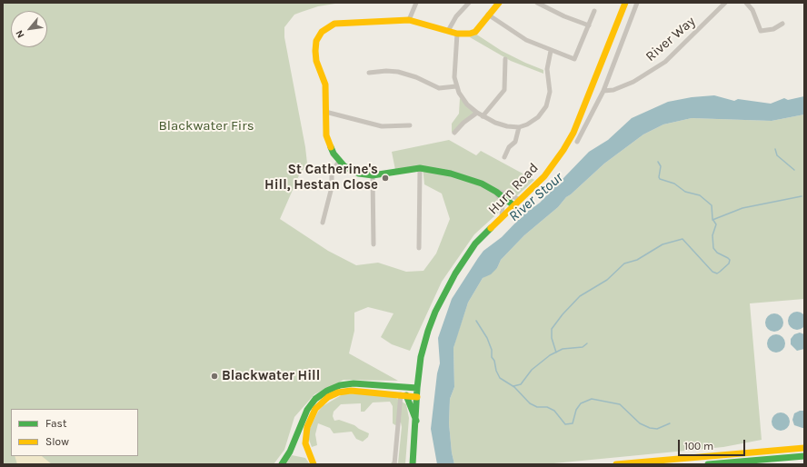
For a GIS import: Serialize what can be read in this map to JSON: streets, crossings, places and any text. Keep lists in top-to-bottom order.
{
  "streets": {
    "main road": ["Hurn Road"],
    "street": ["River Way"]
  },
  "water": ["River Stour"],
  "parks": ["Blackwater Firs"],
  "places": ["St Catherine's Hill, Hestan Close", "Blackwater Hill"],
  "legend": ["Fast", "Slow"],
  "scale_bar": "100 m",
  "north": "bottom left"
}
